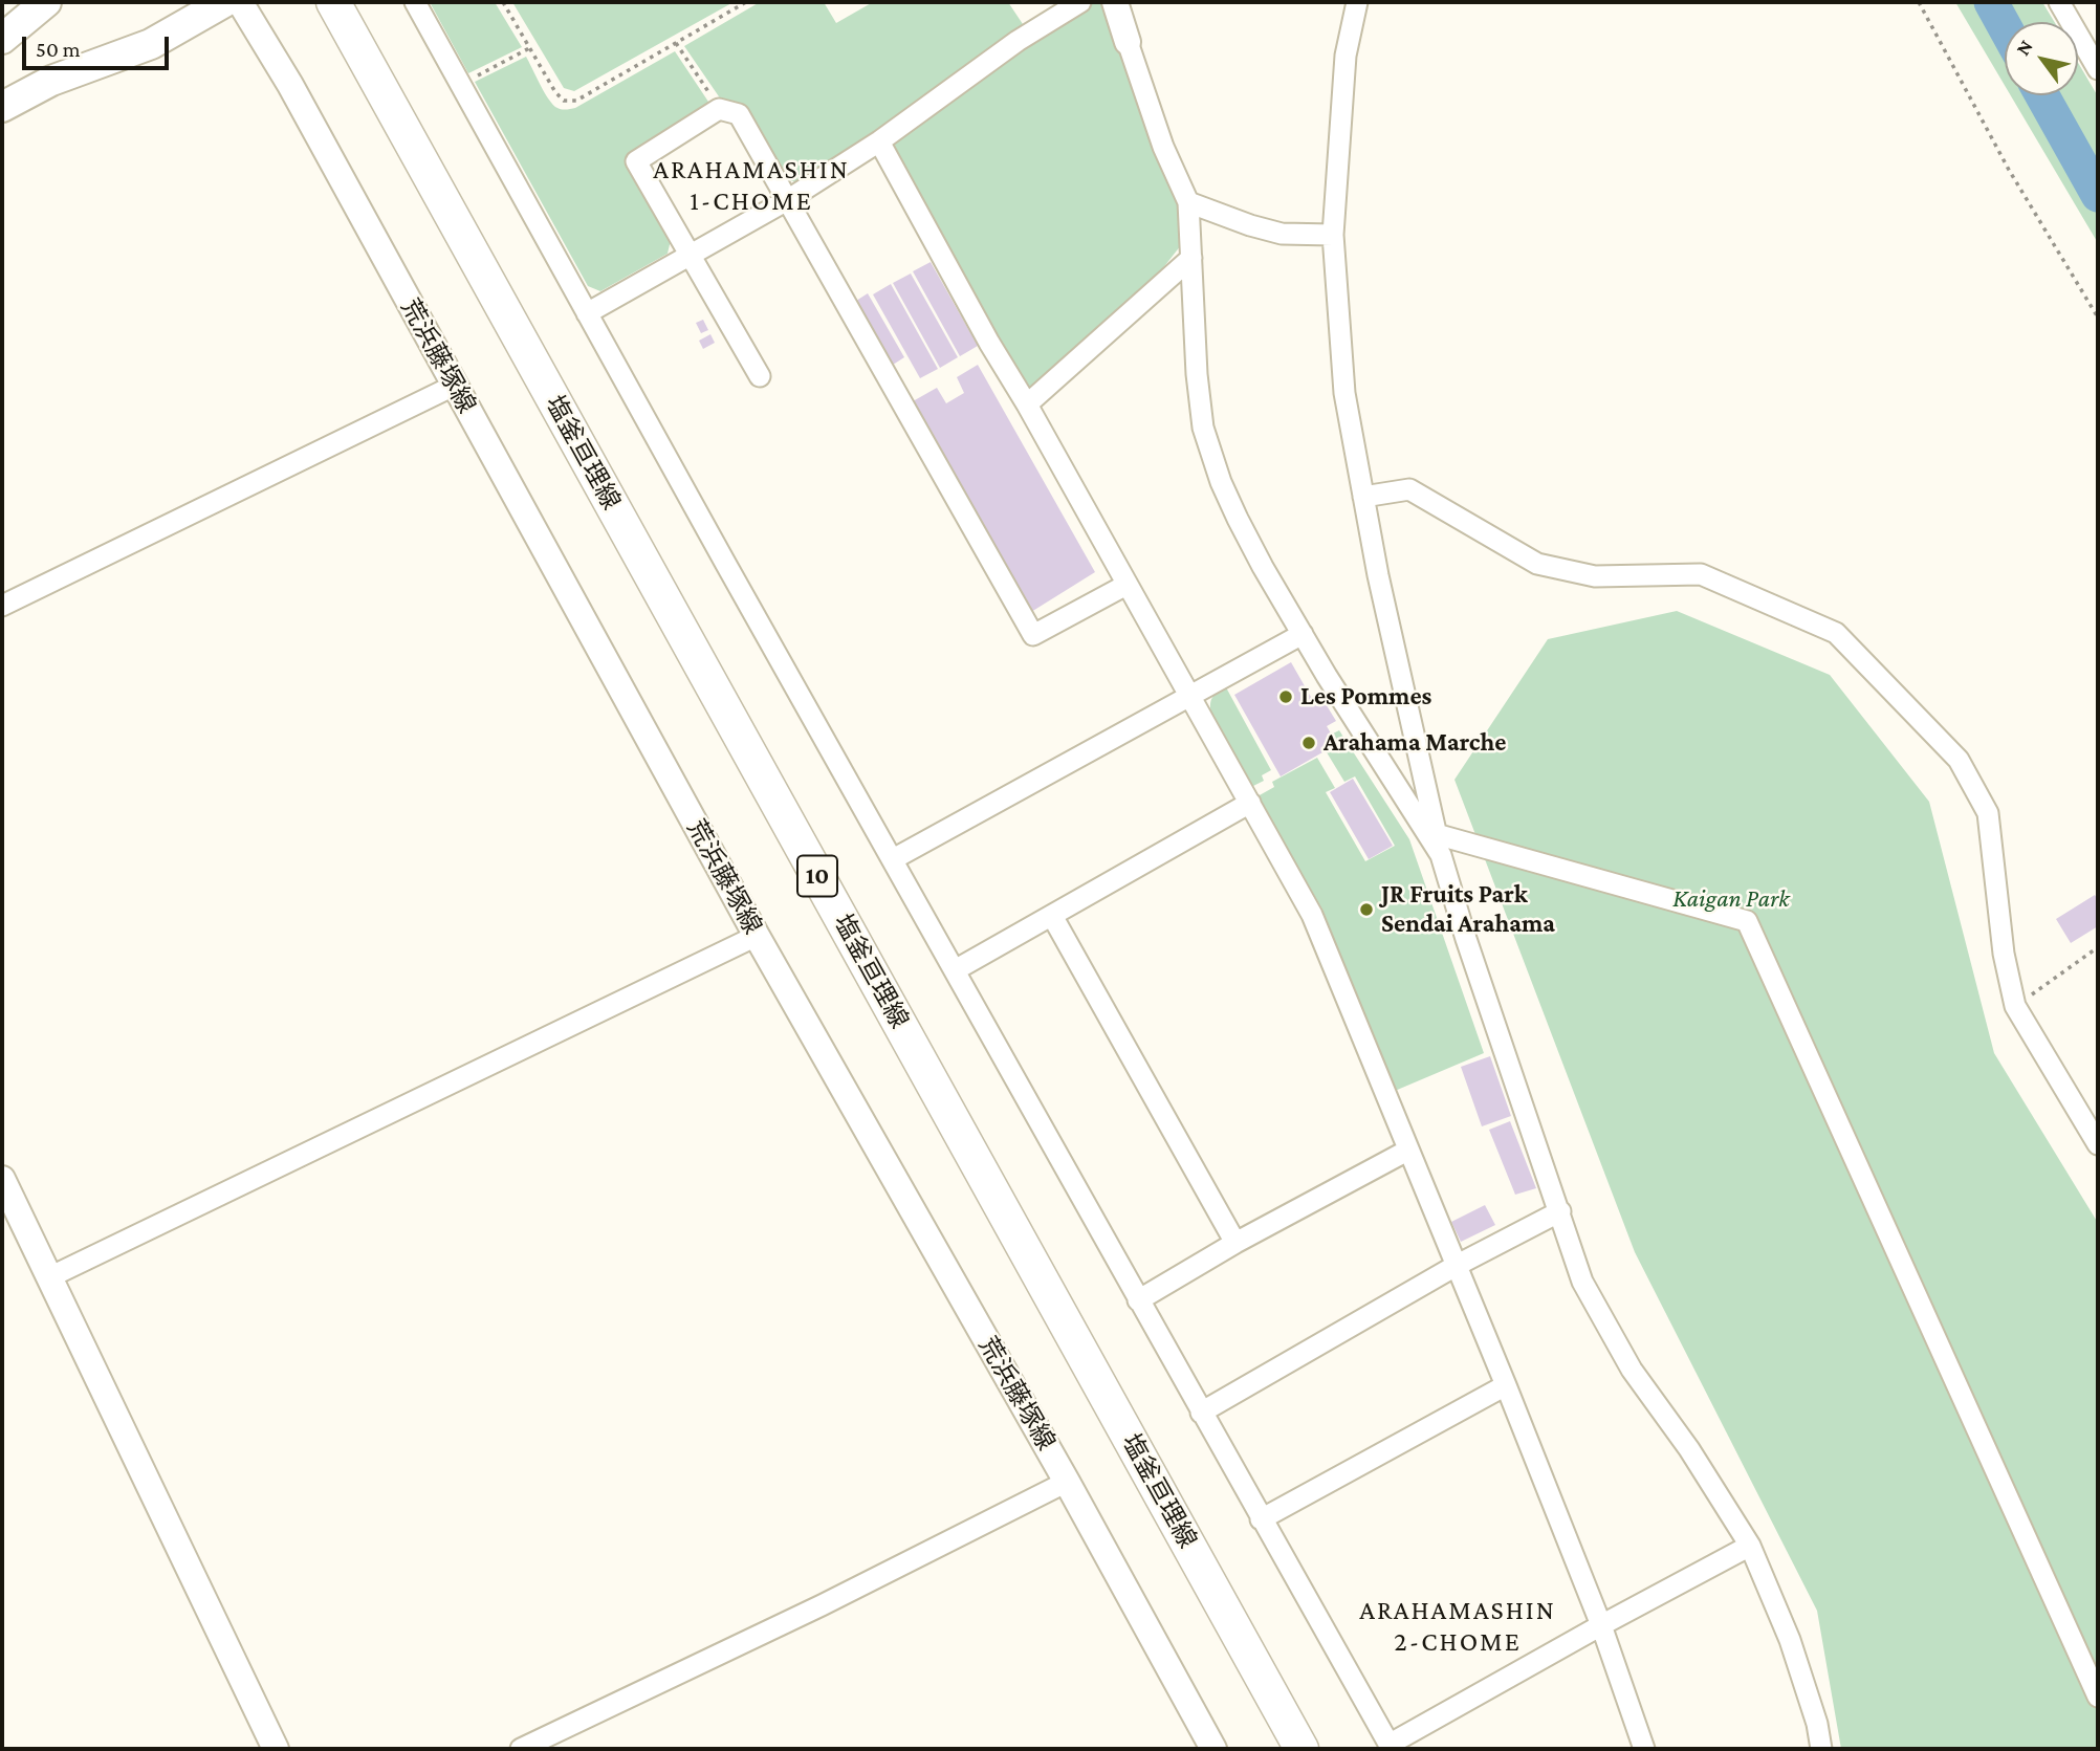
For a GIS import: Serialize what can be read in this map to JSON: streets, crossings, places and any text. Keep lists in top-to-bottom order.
{
  "streets": {
    "main road": ["塩釜亘理線", "10"],
    "street": ["荒浜藤塚線"]
  },
  "districts": ["ARAHAMASHIN 1-CHOME", "ARAHAMASHIN 2-CHOME"],
  "parks": ["Kaigan Park"],
  "places": ["Les Pommes", "Arahama Marche", "JR Fruits Park Sendai Arahama"],
  "scale_bar": "50 m",
  "north": "top left"
}
